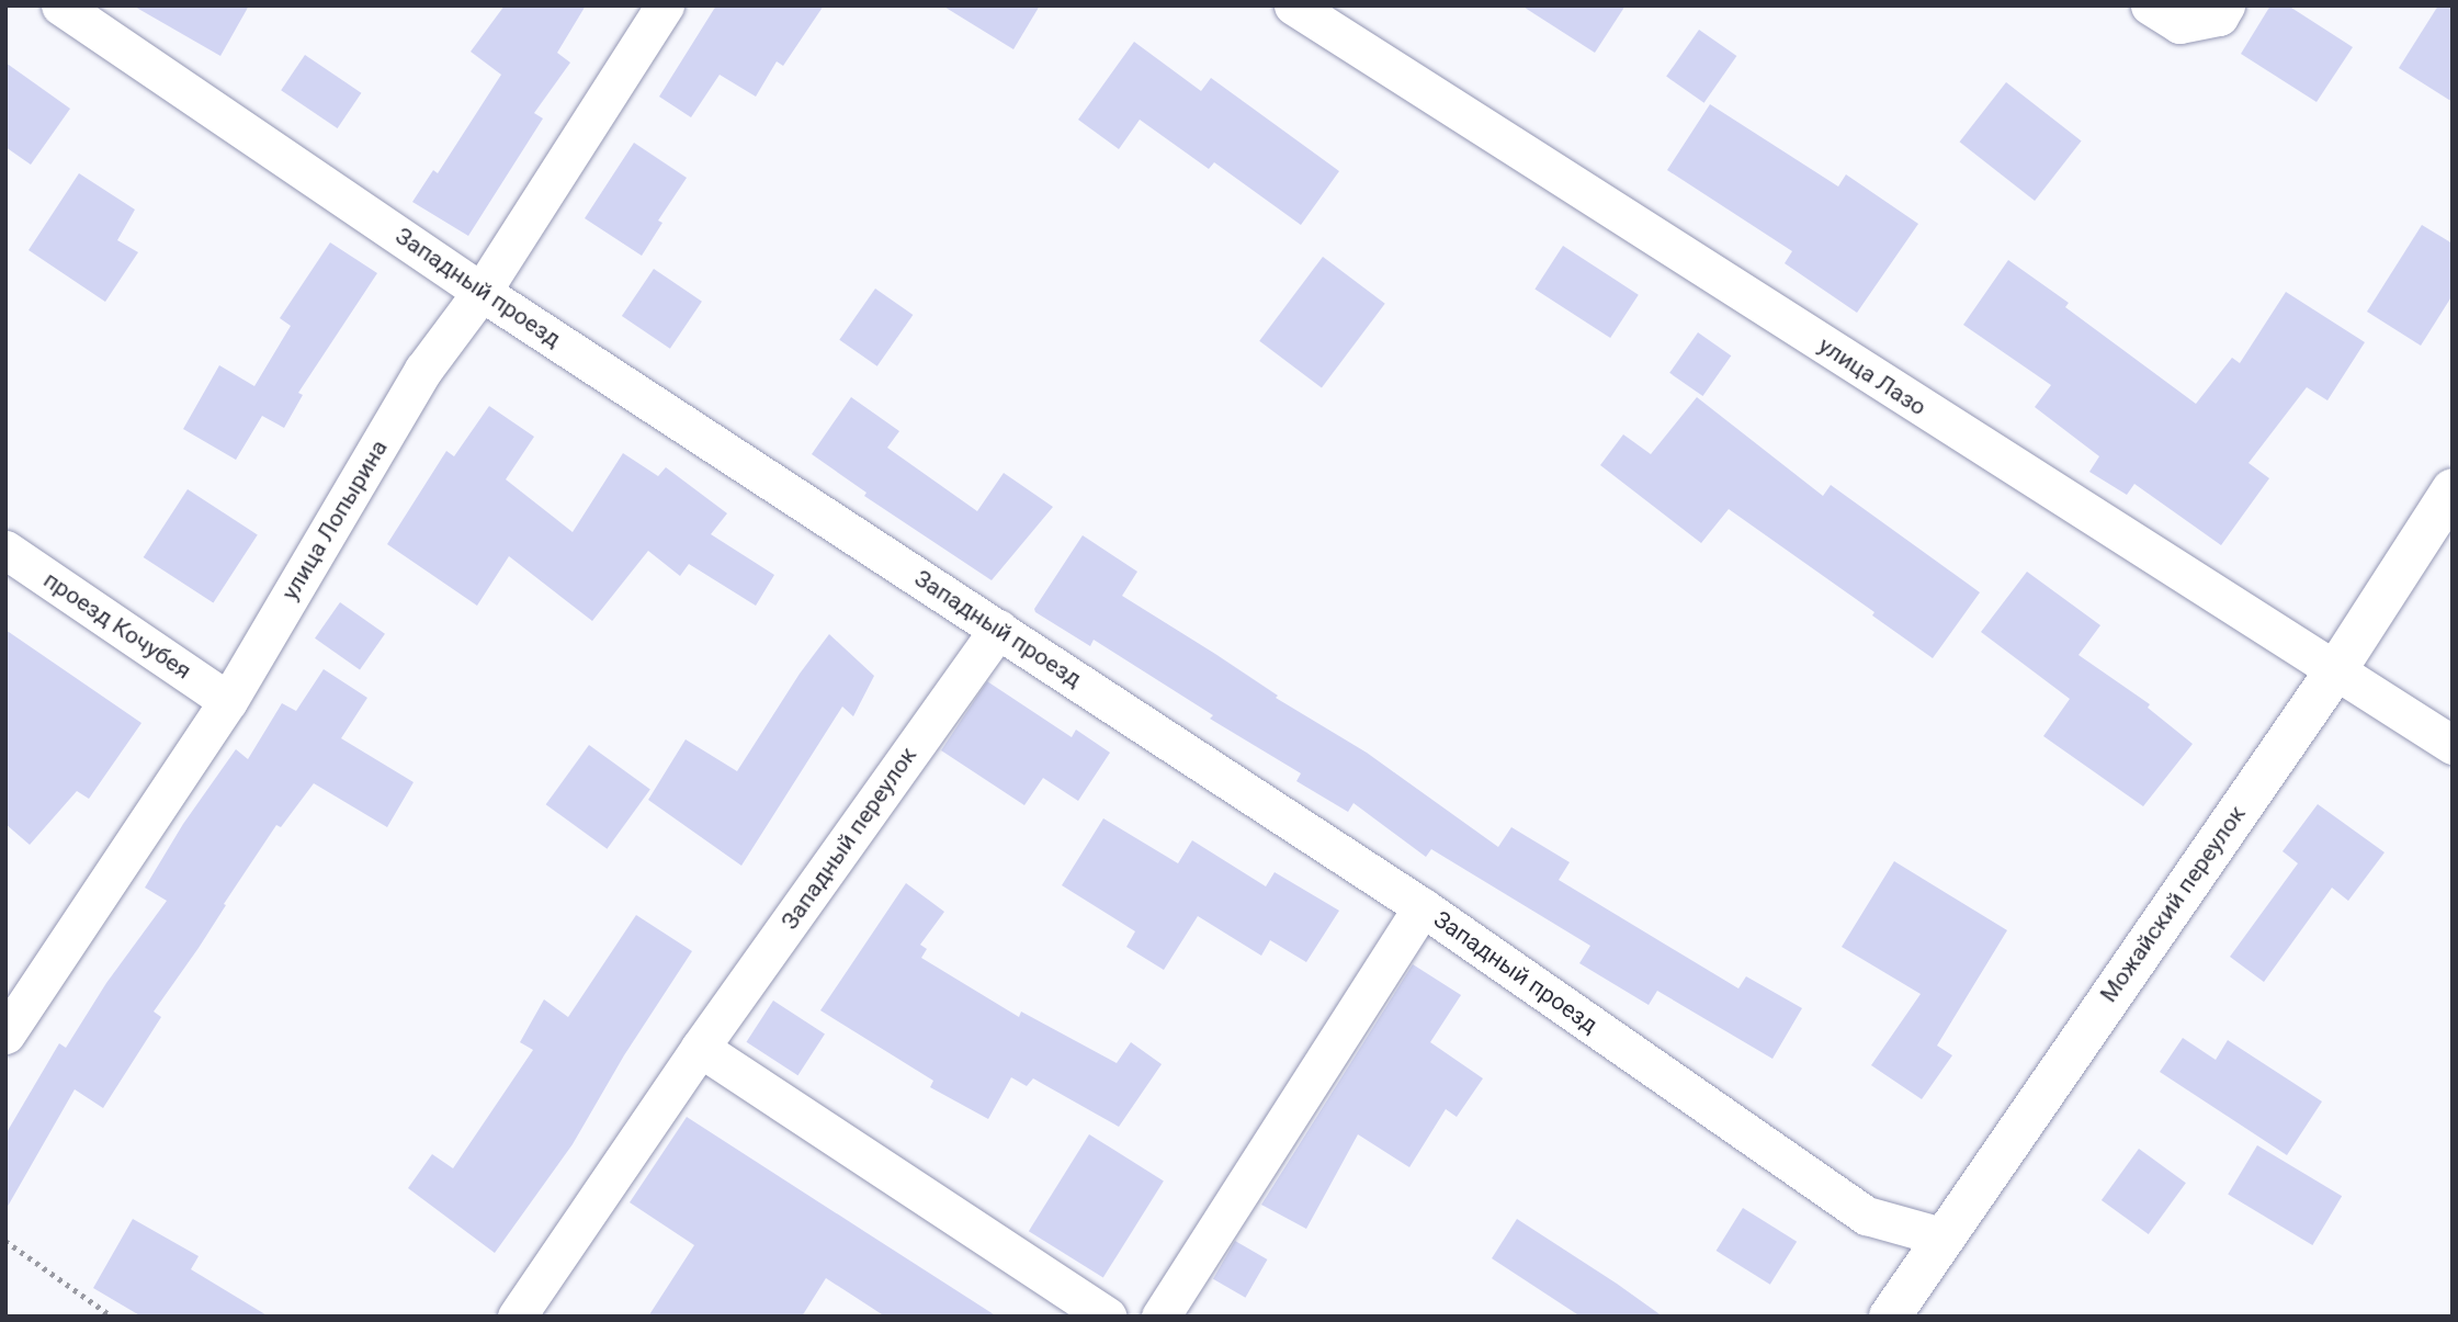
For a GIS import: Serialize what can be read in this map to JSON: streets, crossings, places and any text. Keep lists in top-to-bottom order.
{
  "streets": {
    "street": [
      "Западный проезд",
      "улица Лазо",
      "улица Лопырина",
      "проезд Кочубея",
      "Западный переулок",
      "Можайский переулок"
    ]
  },
  "crossings": [
    ["Западный проезд", "улица Лопырина"],
    ["Западный проезд", "Западный переулок"],
    ["Западный проезд", "Можайский переулок"],
    ["улица Лазо", "Можайский переулок"],
    ["улица Лопырина", "проезд Кочубея"]
  ]
}
